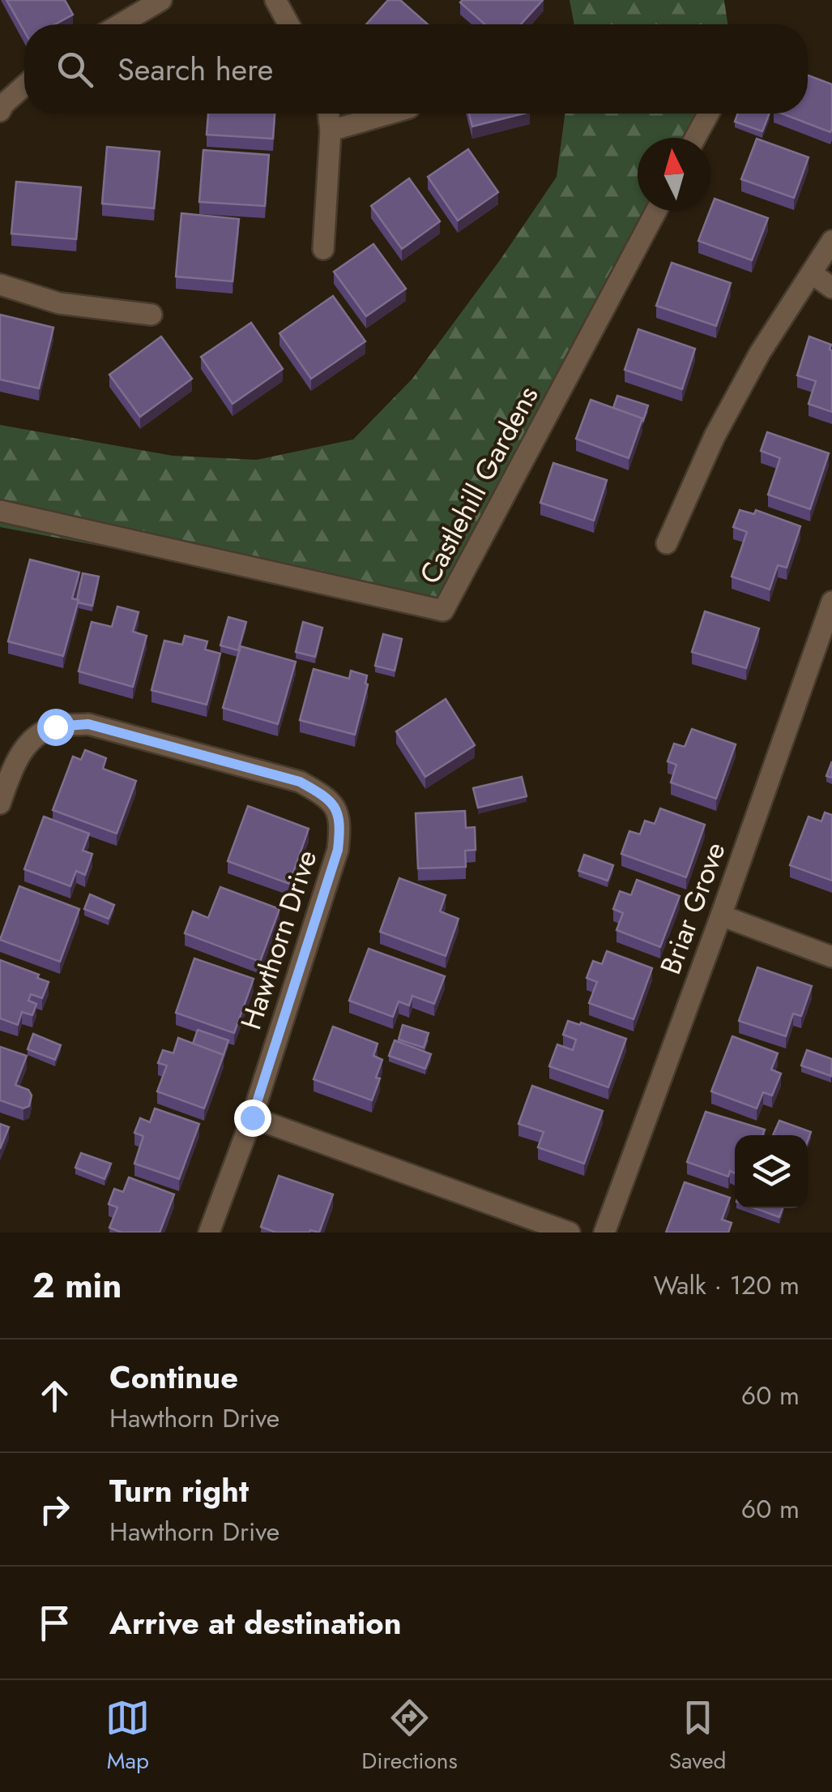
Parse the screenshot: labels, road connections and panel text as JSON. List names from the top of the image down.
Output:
{
  "streets": {
    "street": ["Castlehill Gardens", "Briar Grove", "Hawthorn Drive"]
  },
  "north": "top",
  "page": {
    "search": "Search here",
    "heading": ["2 min", "Walk · 120 m"],
    "list": [
      ["Continue", "Hawthorn Drive", "60 m"],
      ["Turn right", "Hawthorn Drive", "60 m"],
      "Arrive at destination"
    ],
    "nav": ["Map", "Directions", "Saved"]
  }
}
